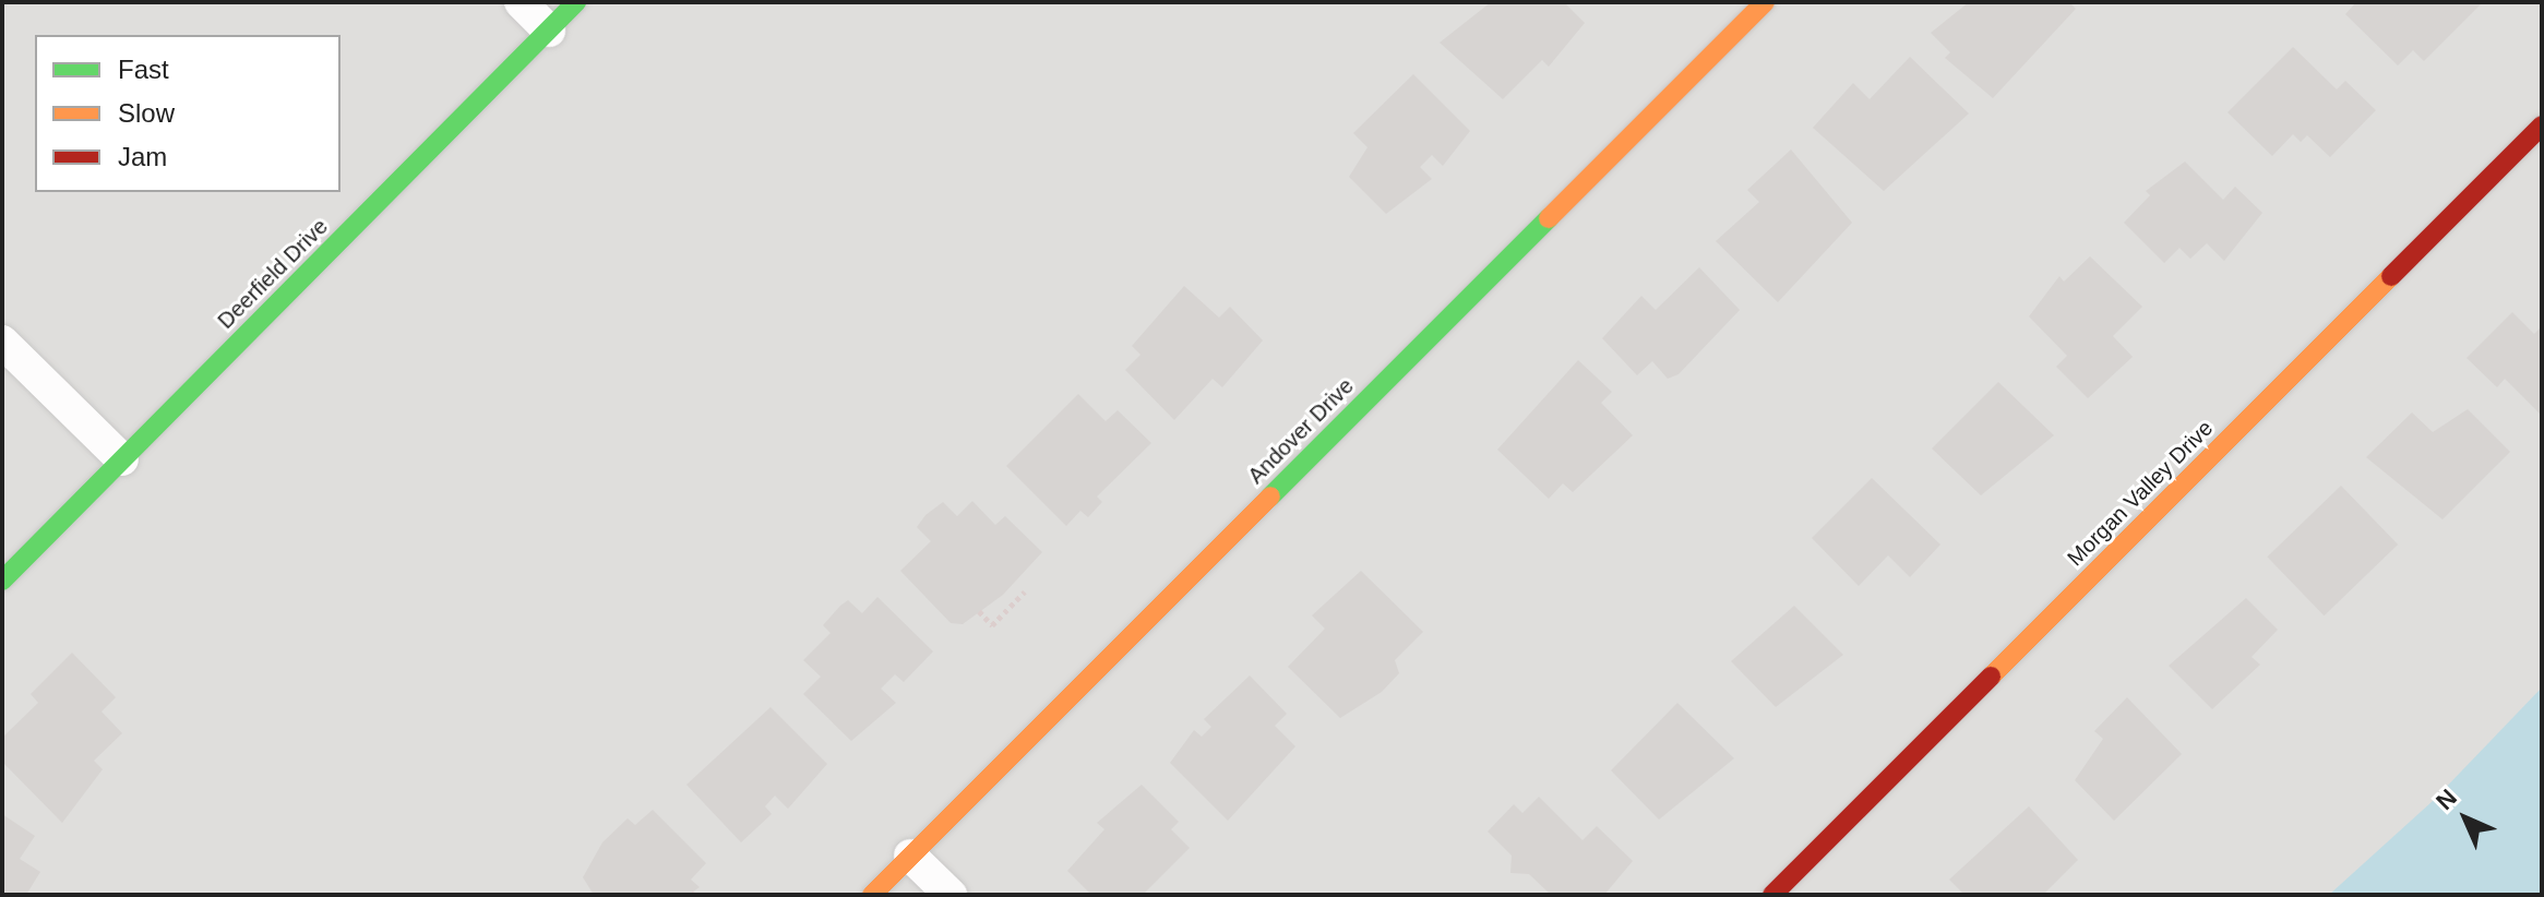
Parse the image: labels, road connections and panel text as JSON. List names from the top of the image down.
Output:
{
  "streets": {
    "street": ["Deerfield Drive", "Andover Drive", "Morgan Valley Drive"]
  },
  "legend": ["Fast", "Slow", "Jam"],
  "north": "top left"
}
